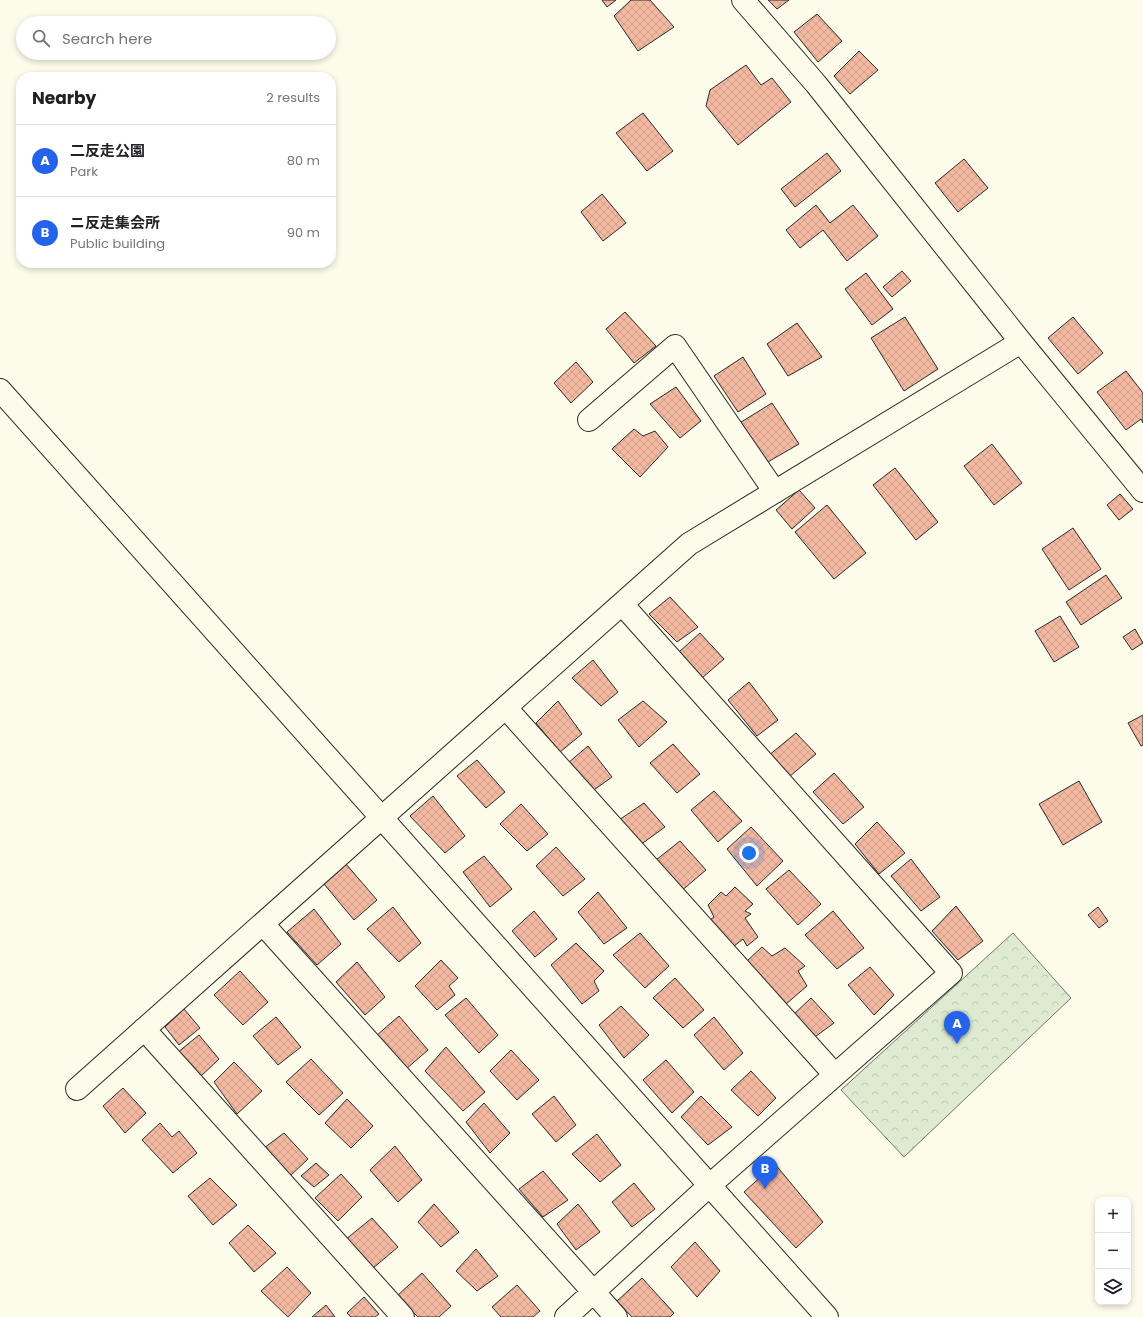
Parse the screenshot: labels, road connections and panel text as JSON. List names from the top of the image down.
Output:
{
  "page": {
    "search": "Search here",
    "heading": ["Nearby", "2 results"],
    "list": [
      {
        "mark": "A",
        "name": "二反走公園",
        "note": "Park",
        "value": "80 m"
      },
      {
        "mark": "B",
        "name": "ニ反走集会所",
        "note": "Public building",
        "value": "90 m"
      }
    ],
    "pins": ["A", "B"],
    "map_buttons": ["+", "−"]
  }
}
